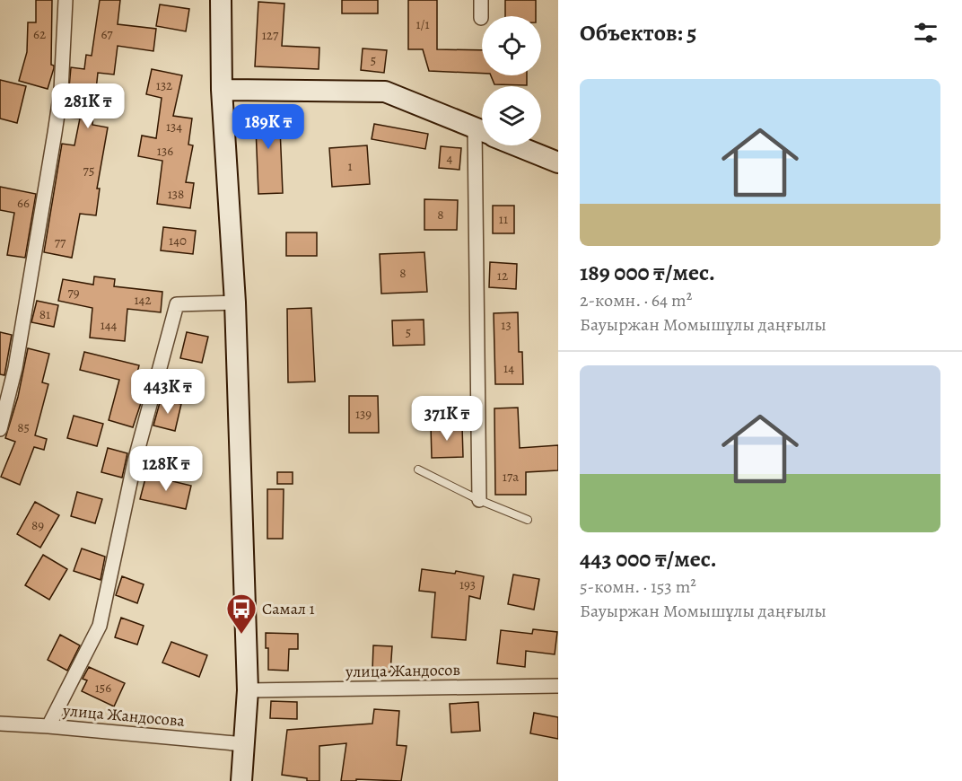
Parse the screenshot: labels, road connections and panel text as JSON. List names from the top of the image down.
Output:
{
  "streets": {
    "street": ["улица Жандосов", "улица Жандосова"]
  },
  "places": {
    "bus stop": ["Самал 1"]
  },
  "house_numbers": [
    "1/1",
    "62",
    "67",
    "127",
    "5",
    "132",
    "134",
    "136",
    "4",
    "1",
    "75",
    "138",
    "66",
    "8",
    "11",
    "140",
    "77",
    "8",
    "12",
    "79",
    "142",
    "81",
    "144",
    "13",
    "5",
    "14",
    "139",
    "85",
    "17а",
    "89",
    "193",
    "156"
  ],
  "page": {
    "heading": "Объектов: 5",
    "list": [
      {
        "name": "189 000 ₸/мес.",
        "note": "2-комн. · 64 m² · Бауыржан Момышұлы даңғылы"
      },
      {
        "name": "443 000 ₸/мес.",
        "note": "5-комн. · 153 m² · Бауыржан Момышұлы даңғылы"
      }
    ],
    "price": [
      "281K ₸",
      "189K ₸",
      "443K ₸",
      "371K ₸",
      "128K ₸"
    ]
  }
}
